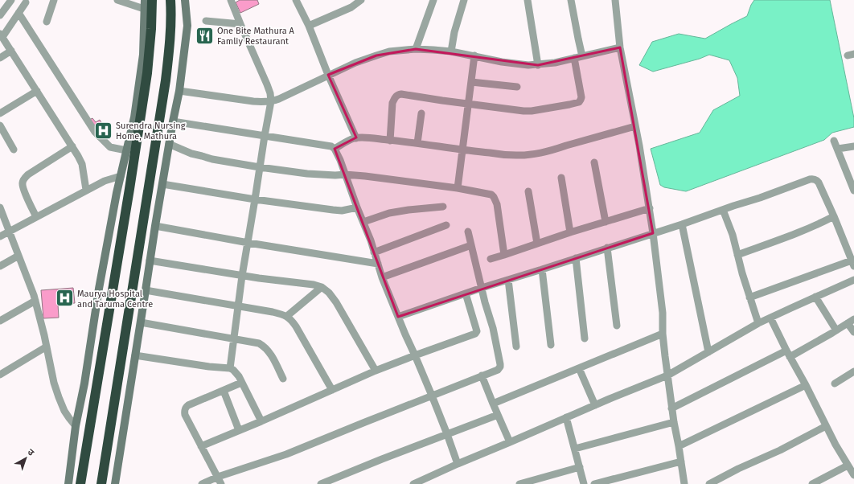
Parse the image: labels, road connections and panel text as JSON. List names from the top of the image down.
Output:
{
  "places": {
    "restaurant": ["One Bite Mathura A Famliy Restaurant"],
    "hospital": ["Surendra Nursing Home, Mathura", "Maurya Hospital and Taruma Centre"]
  },
  "north": "top right"
}
